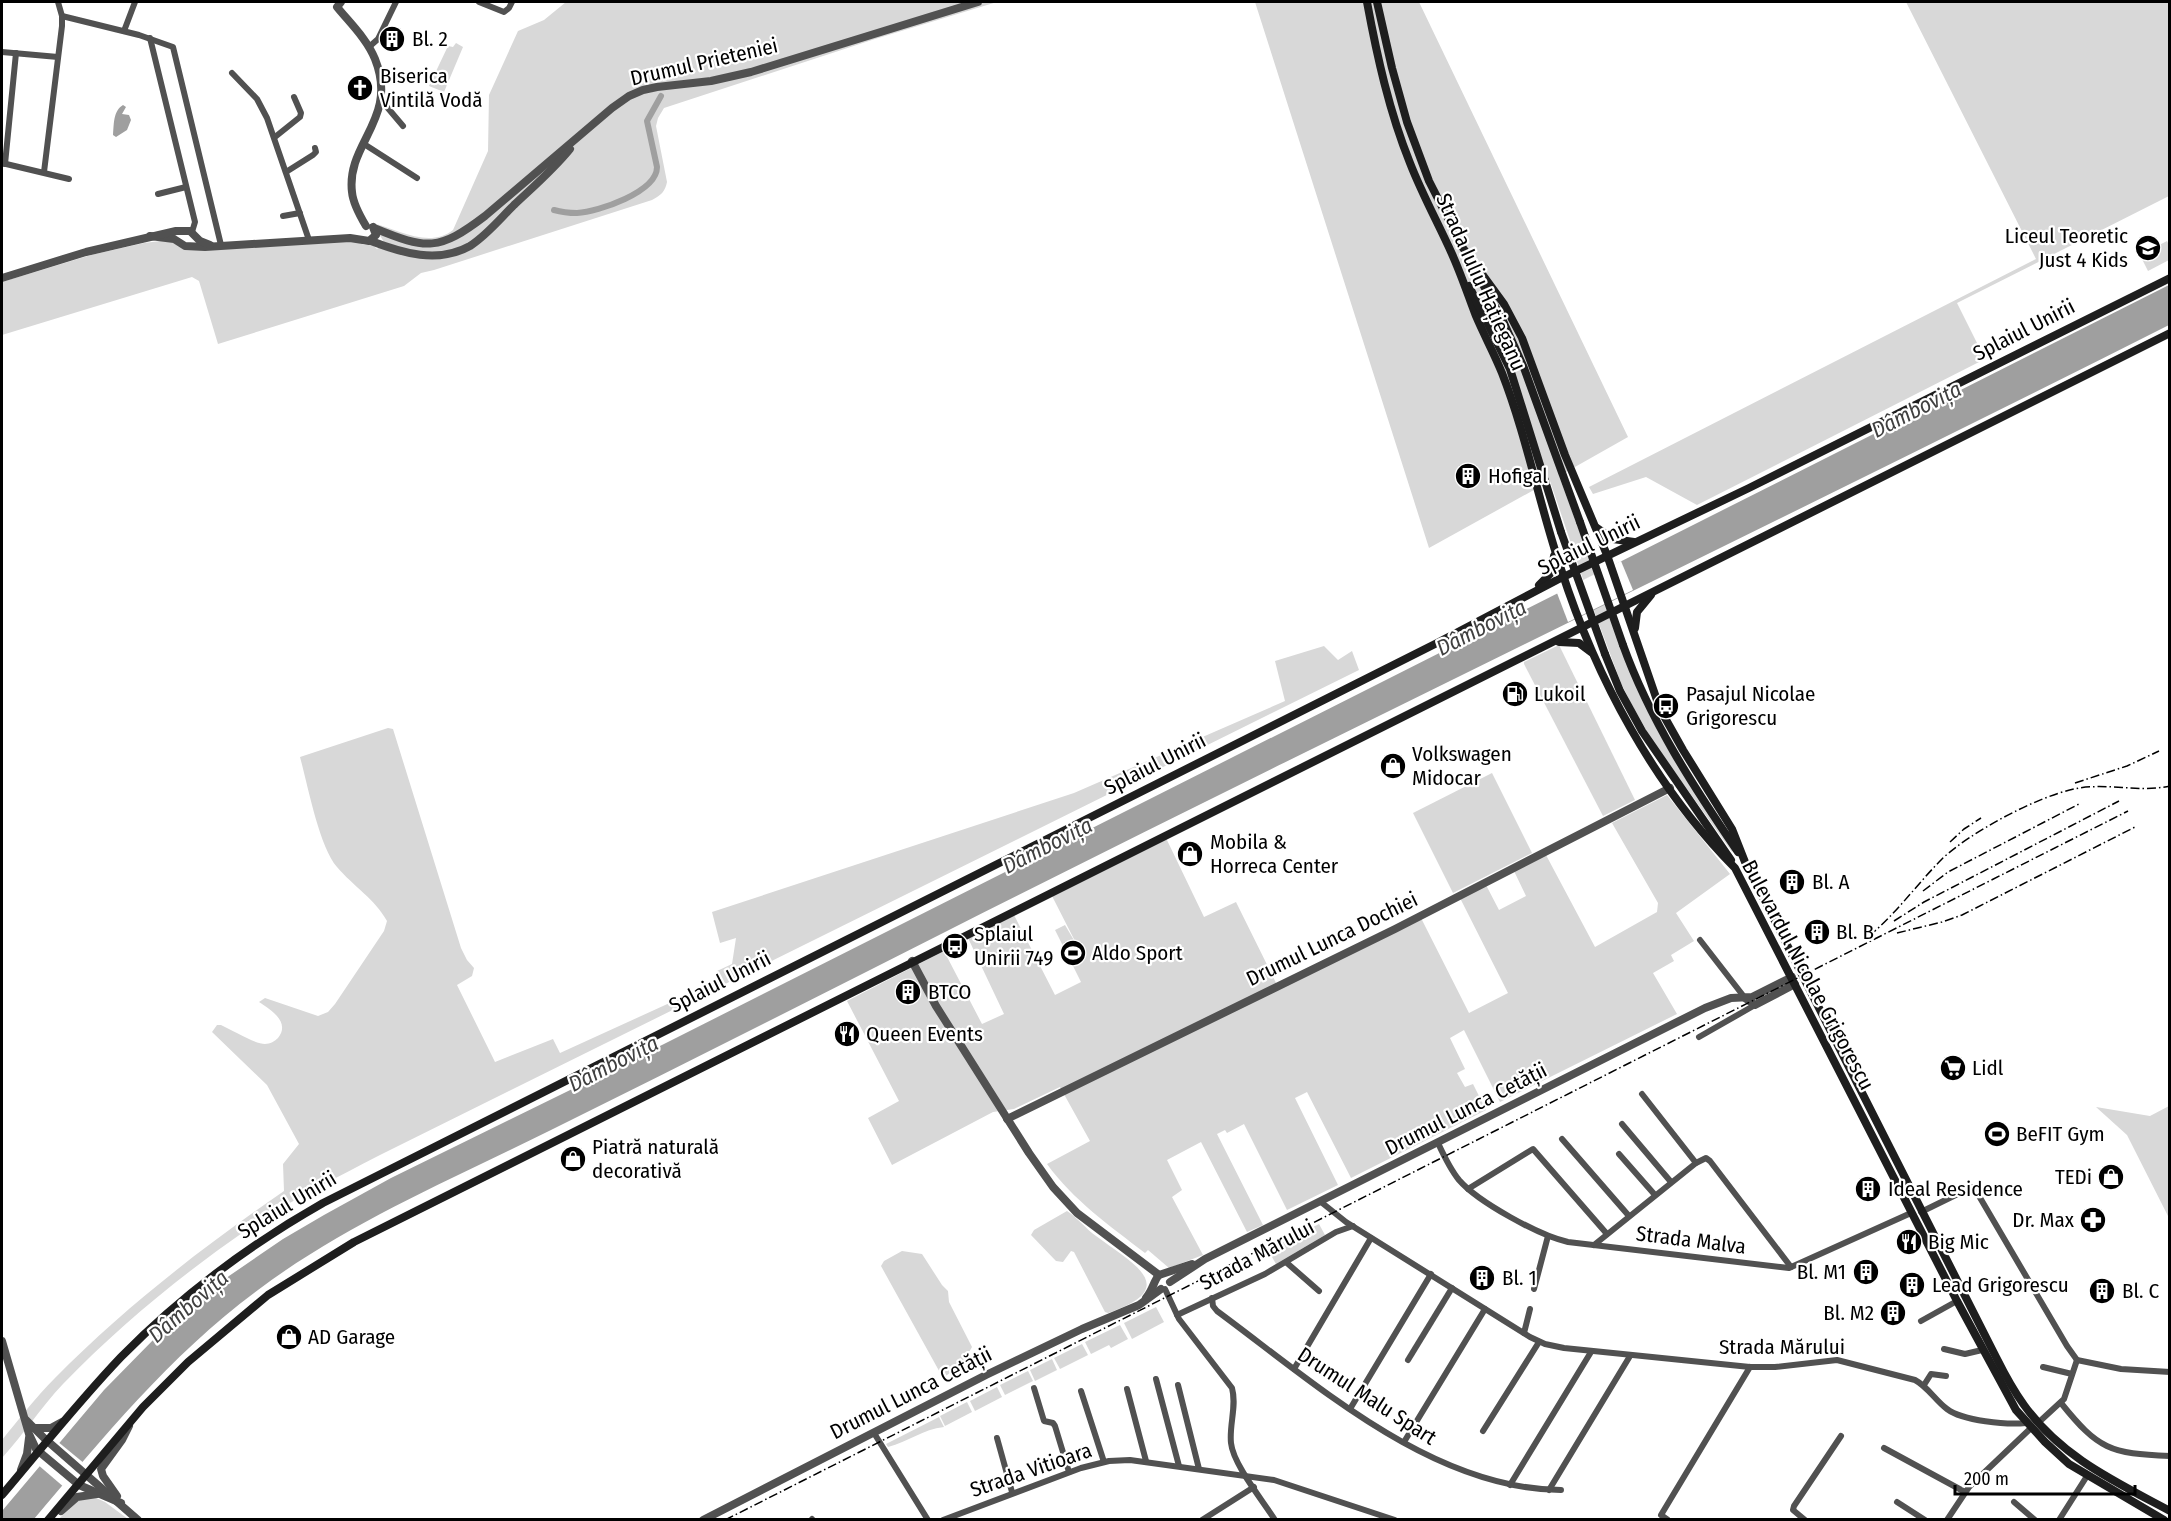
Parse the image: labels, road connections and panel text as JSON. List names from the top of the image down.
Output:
{
  "streets": {
    "main road": ["Strada Iuliu Hațieganu", "Splaiul Unirii", "Bulevardul Nicolae Grigorescu"],
    "street": [
      "Drumul Prieteniei",
      "Drumul Lunca Dochiei",
      "Drumul Lunca Cetății",
      "Strada Malva",
      "Strada Mărului",
      "Drumul Malu Spart",
      "Strada Vitioara"
    ]
  },
  "crossings": [
    ["Strada Iuliu Hațieganu", "Splaiul Unirii"],
    ["Strada Iuliu Hațieganu", "Bulevardul Nicolae Grigorescu"],
    ["Drumul Lunca Dochiei", "Bulevardul Nicolae Grigorescu"],
    ["Bulevardul Nicolae Grigorescu", "Drumul Lunca Cetății"],
    ["Bulevardul Nicolae Grigorescu", "Strada Mărului"],
    ["Drumul Lunca Cetății", "Strada Malva"],
    ["Drumul Lunca Cetății", "Strada Mărului"],
    ["Strada Mărului", "Drumul Malu Spart"]
  ],
  "water": ["Dâmbovița"],
  "places": {
    "building": [
      "Bl. 2",
      "Hofigal",
      "Bl. A",
      "Bl. B",
      "BTCO",
      "Ideal Residence",
      "Bl. M1",
      "Bl. 1",
      "Lead Grigorescu",
      "Bl. C",
      "Bl. M2"
    ],
    "church": ["Biserica Vintilă Vodă"],
    "school or university": ["Liceul Teoretic Just 4 Kids"],
    "fuel station": ["Lukoil"],
    "bus stop": ["Pasajul Nicolae Grigorescu", "Splaiul Unirii 749"],
    "shop": [
      "Volkswagen Midocar",
      "Mobila & Horreca Center",
      "Piatră naturală decorativă",
      "TEDi",
      "AD Garage"
    ],
    "sports": ["Aldo Sport", "BeFIT Gym"],
    "restaurant": ["Queen Events", "Big Mic"],
    "supermarket": ["Lidl"],
    "pharmacy": ["Dr. Max"]
  },
  "scale_bar": "200 m"
}
